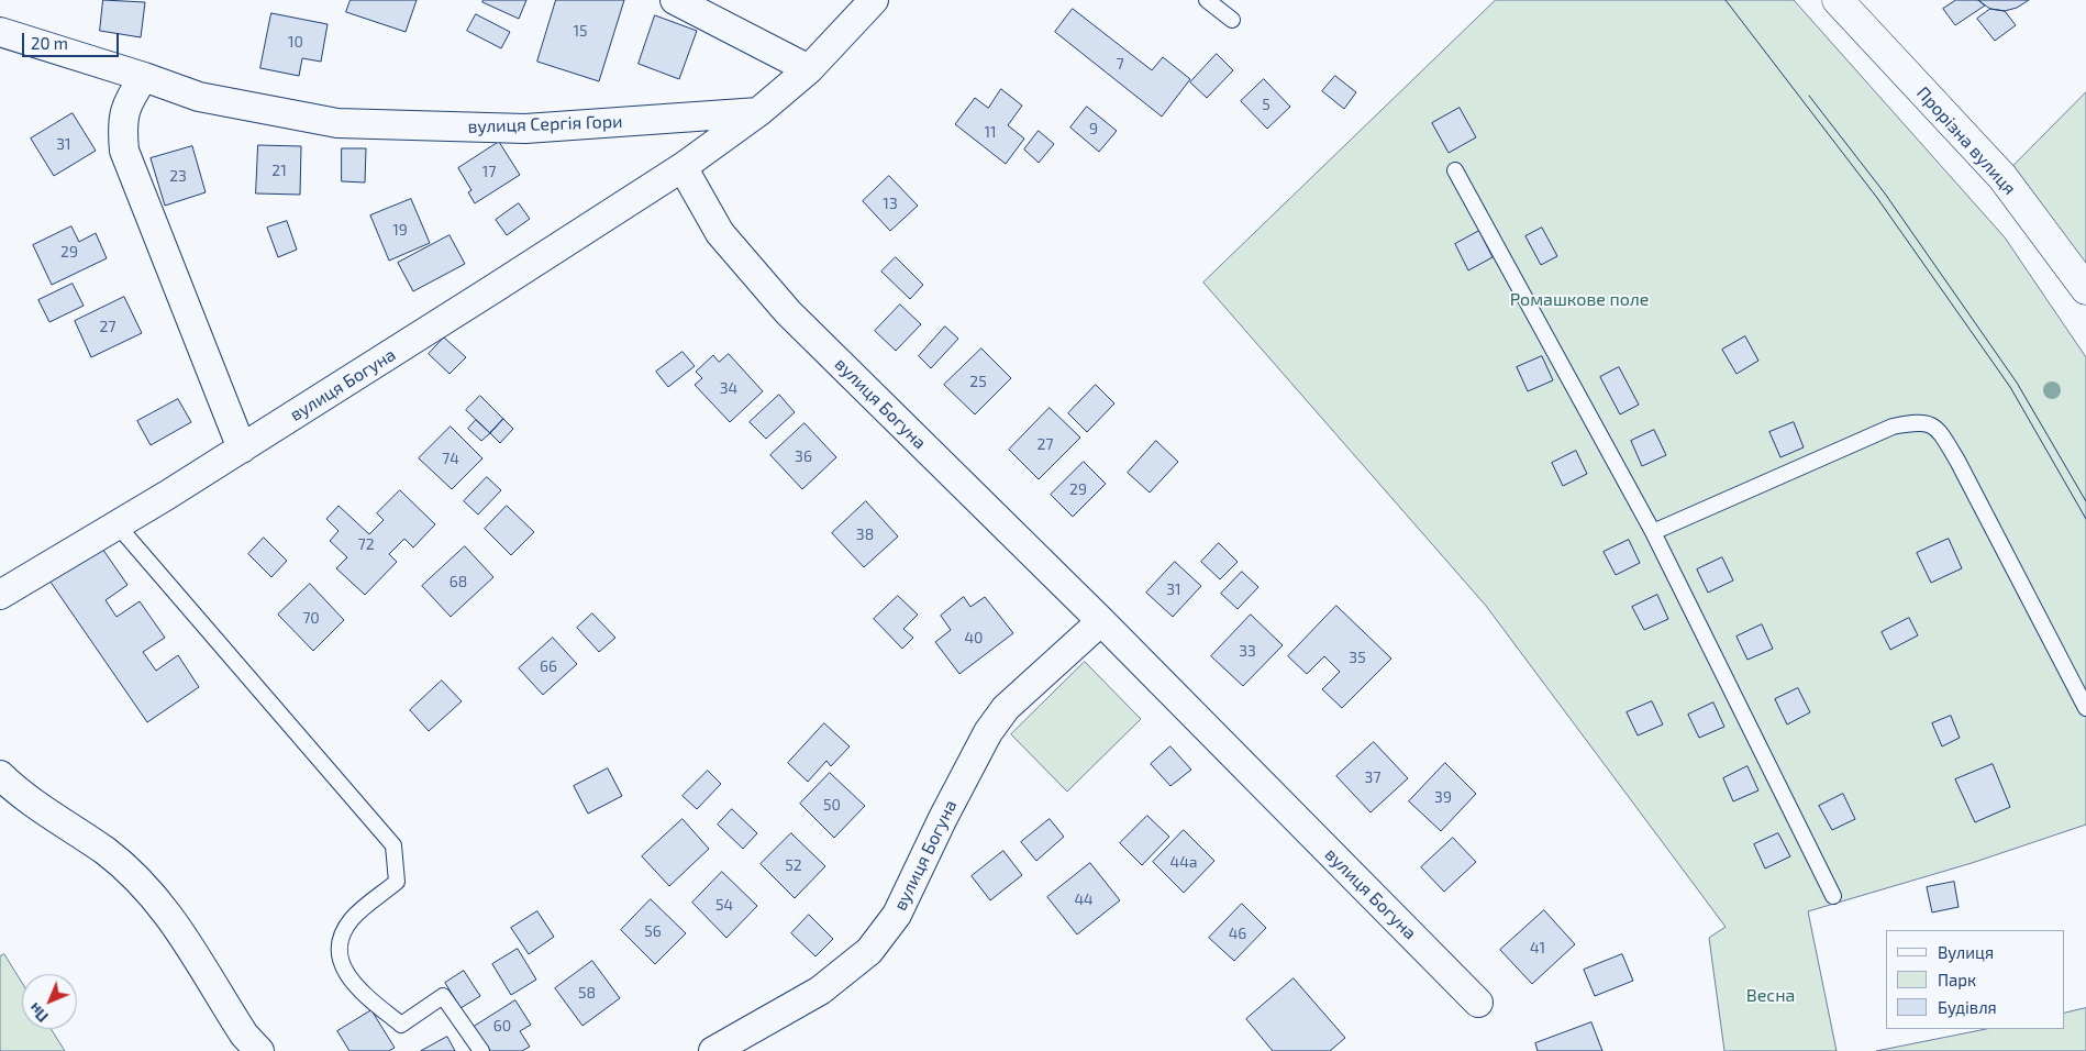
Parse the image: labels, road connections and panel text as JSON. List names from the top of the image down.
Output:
{
  "streets": {
    "main road": ["Прорізна вулиця"],
    "street": ["вулиця Сергія Гори", "вулиця Богуна"]
  },
  "crossings": [
    ["вулиця Сергія Гори", "вулиця Богуна"]
  ],
  "parks": ["Ромашкове поле", "Весна"],
  "house_numbers": [
    "15",
    "10",
    "7",
    "5",
    "9",
    "11",
    "31",
    "21",
    "17",
    "23",
    "13",
    "19",
    "29",
    "27",
    "25",
    "34",
    "27",
    "36",
    "74",
    "29",
    "38",
    "72",
    "68",
    "31",
    "70",
    "40",
    "33",
    "35",
    "66",
    "37",
    "39",
    "50",
    "44а",
    "52",
    "44",
    "54",
    "56",
    "46",
    "41",
    "58",
    "60"
  ],
  "legend": ["Вулиця", "Парк", "Будівля"],
  "scale_bar": "20 m",
  "north": "bottom left"
}
